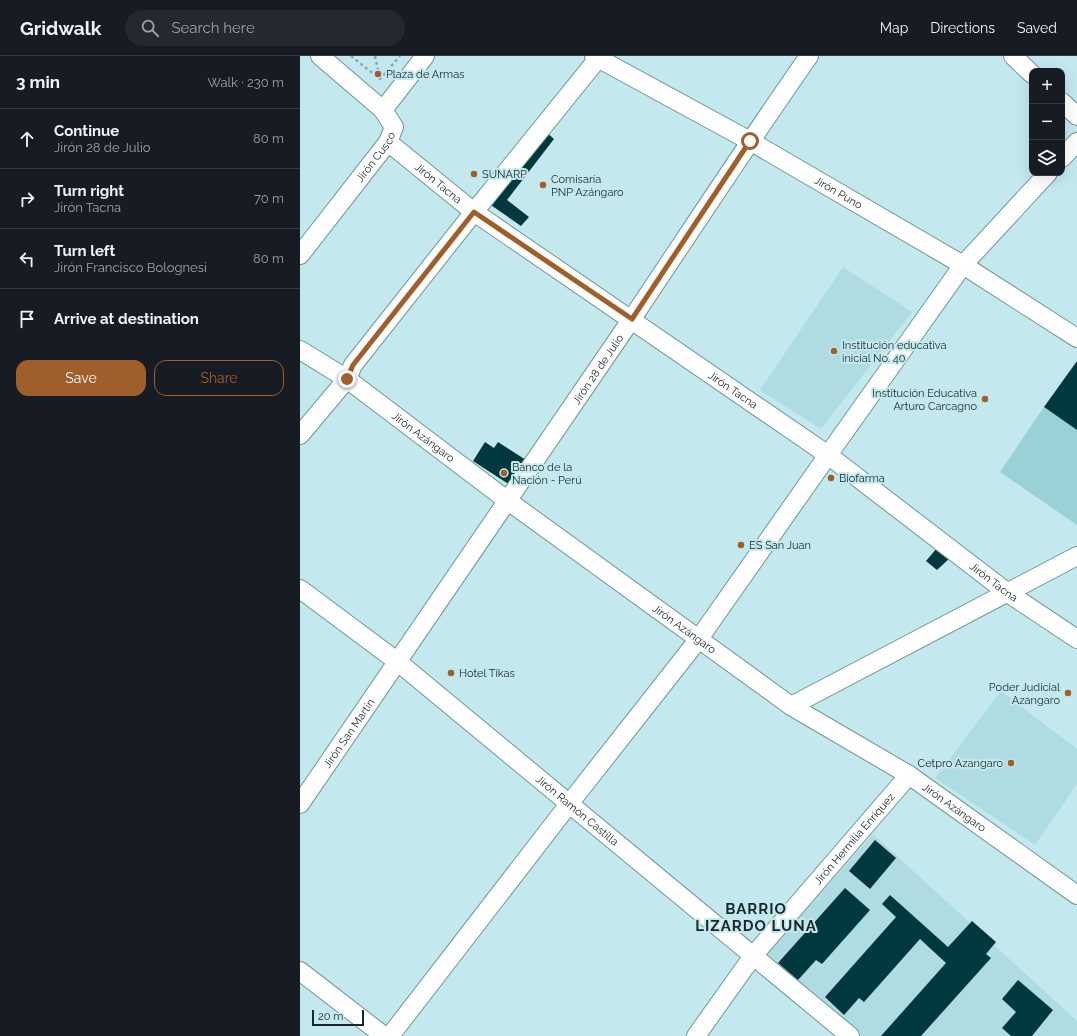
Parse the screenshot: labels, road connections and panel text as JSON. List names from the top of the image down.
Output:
{
  "streets": {
    "street": [
      "Jirón Cusco",
      "Jirón Tacna",
      "Jirón Puno",
      "Jirón 28 de Julio",
      "Jirón Azángaro",
      "Jirón San Martín",
      "Jirón Ramón Castilla",
      "Jirón Hermilia Enriquez"
    ]
  },
  "crossings": [
    ["Jirón Cusco", "Jirón Tacna"],
    ["Jirón Tacna", "Jirón 28 de Julio"],
    ["Jirón Puno", "Jirón 28 de Julio"],
    ["Jirón 28 de Julio", "Jirón Azángaro"],
    ["Jirón 28 de Julio", "Jirón San Martín"],
    ["Jirón 28 de Julio", "Jirón Ramón Castilla"],
    ["Jirón Azángaro", "Jirón Hermilia Enriquez"],
    ["Jirón San Martín", "Jirón Ramón Castilla"],
    ["Jirón Ramón Castilla", "Jirón Hermilia Enriquez"]
  ],
  "districts": ["BARRIO LIZARDO LUNA"],
  "places": [
    "Plaza de Armas",
    "SUNARP",
    "Comisaría PNP Azángaro",
    "Institución educativa inicial No. 40",
    "Institución Educativa Arturo Carcagno",
    "Banco de la Nación - Perú",
    "Biofarma",
    "ES San Juan",
    "Hotel Tikas",
    "Poder Judicial Azangaro",
    "Cetpro Azangaro"
  ],
  "scale_bar": "20 m",
  "page": {
    "header": "Gridwalk",
    "search": "Search here",
    "nav": ["Map", "Directions", "Saved"],
    "heading": ["3 min", "Walk · 230 m"],
    "map_buttons": ["+", "−"],
    "list": [
      ["Continue", "Jirón 28 de Julio", "80 m"],
      ["Turn right", "Jirón Tacna", "70 m"],
      ["Turn left", "Jirón Francisco Bolognesi", "80 m"],
      "Arrive at destination"
    ],
    "buttons": ["Save", "Share"],
    "scale": "20 m"
  }
}
